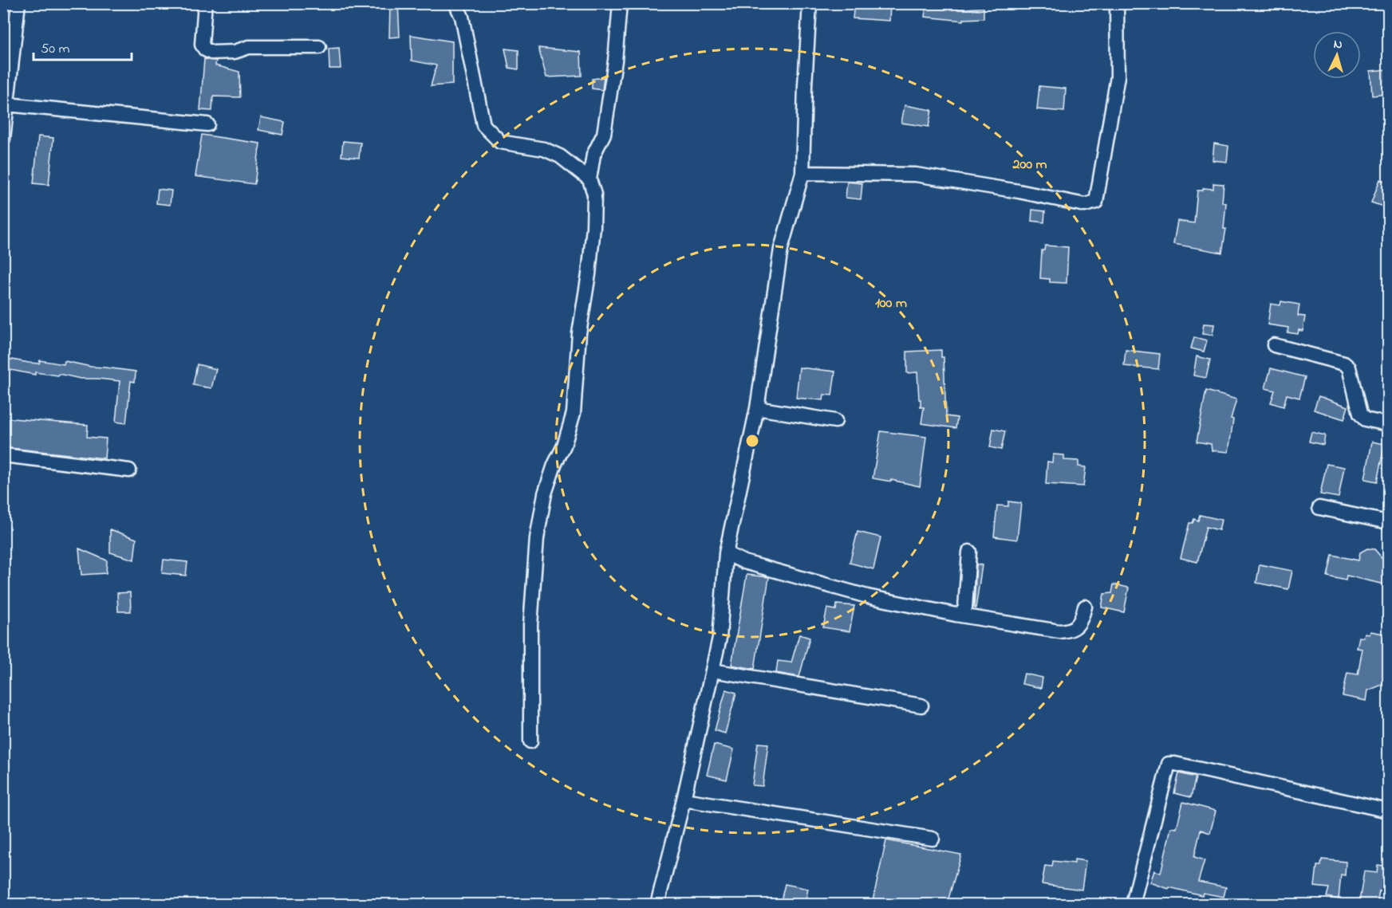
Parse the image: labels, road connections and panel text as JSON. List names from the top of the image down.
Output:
{
  "scale_bar": "50 m",
  "north": "top",
  "rings": ["200 m", "100 m"]
}
